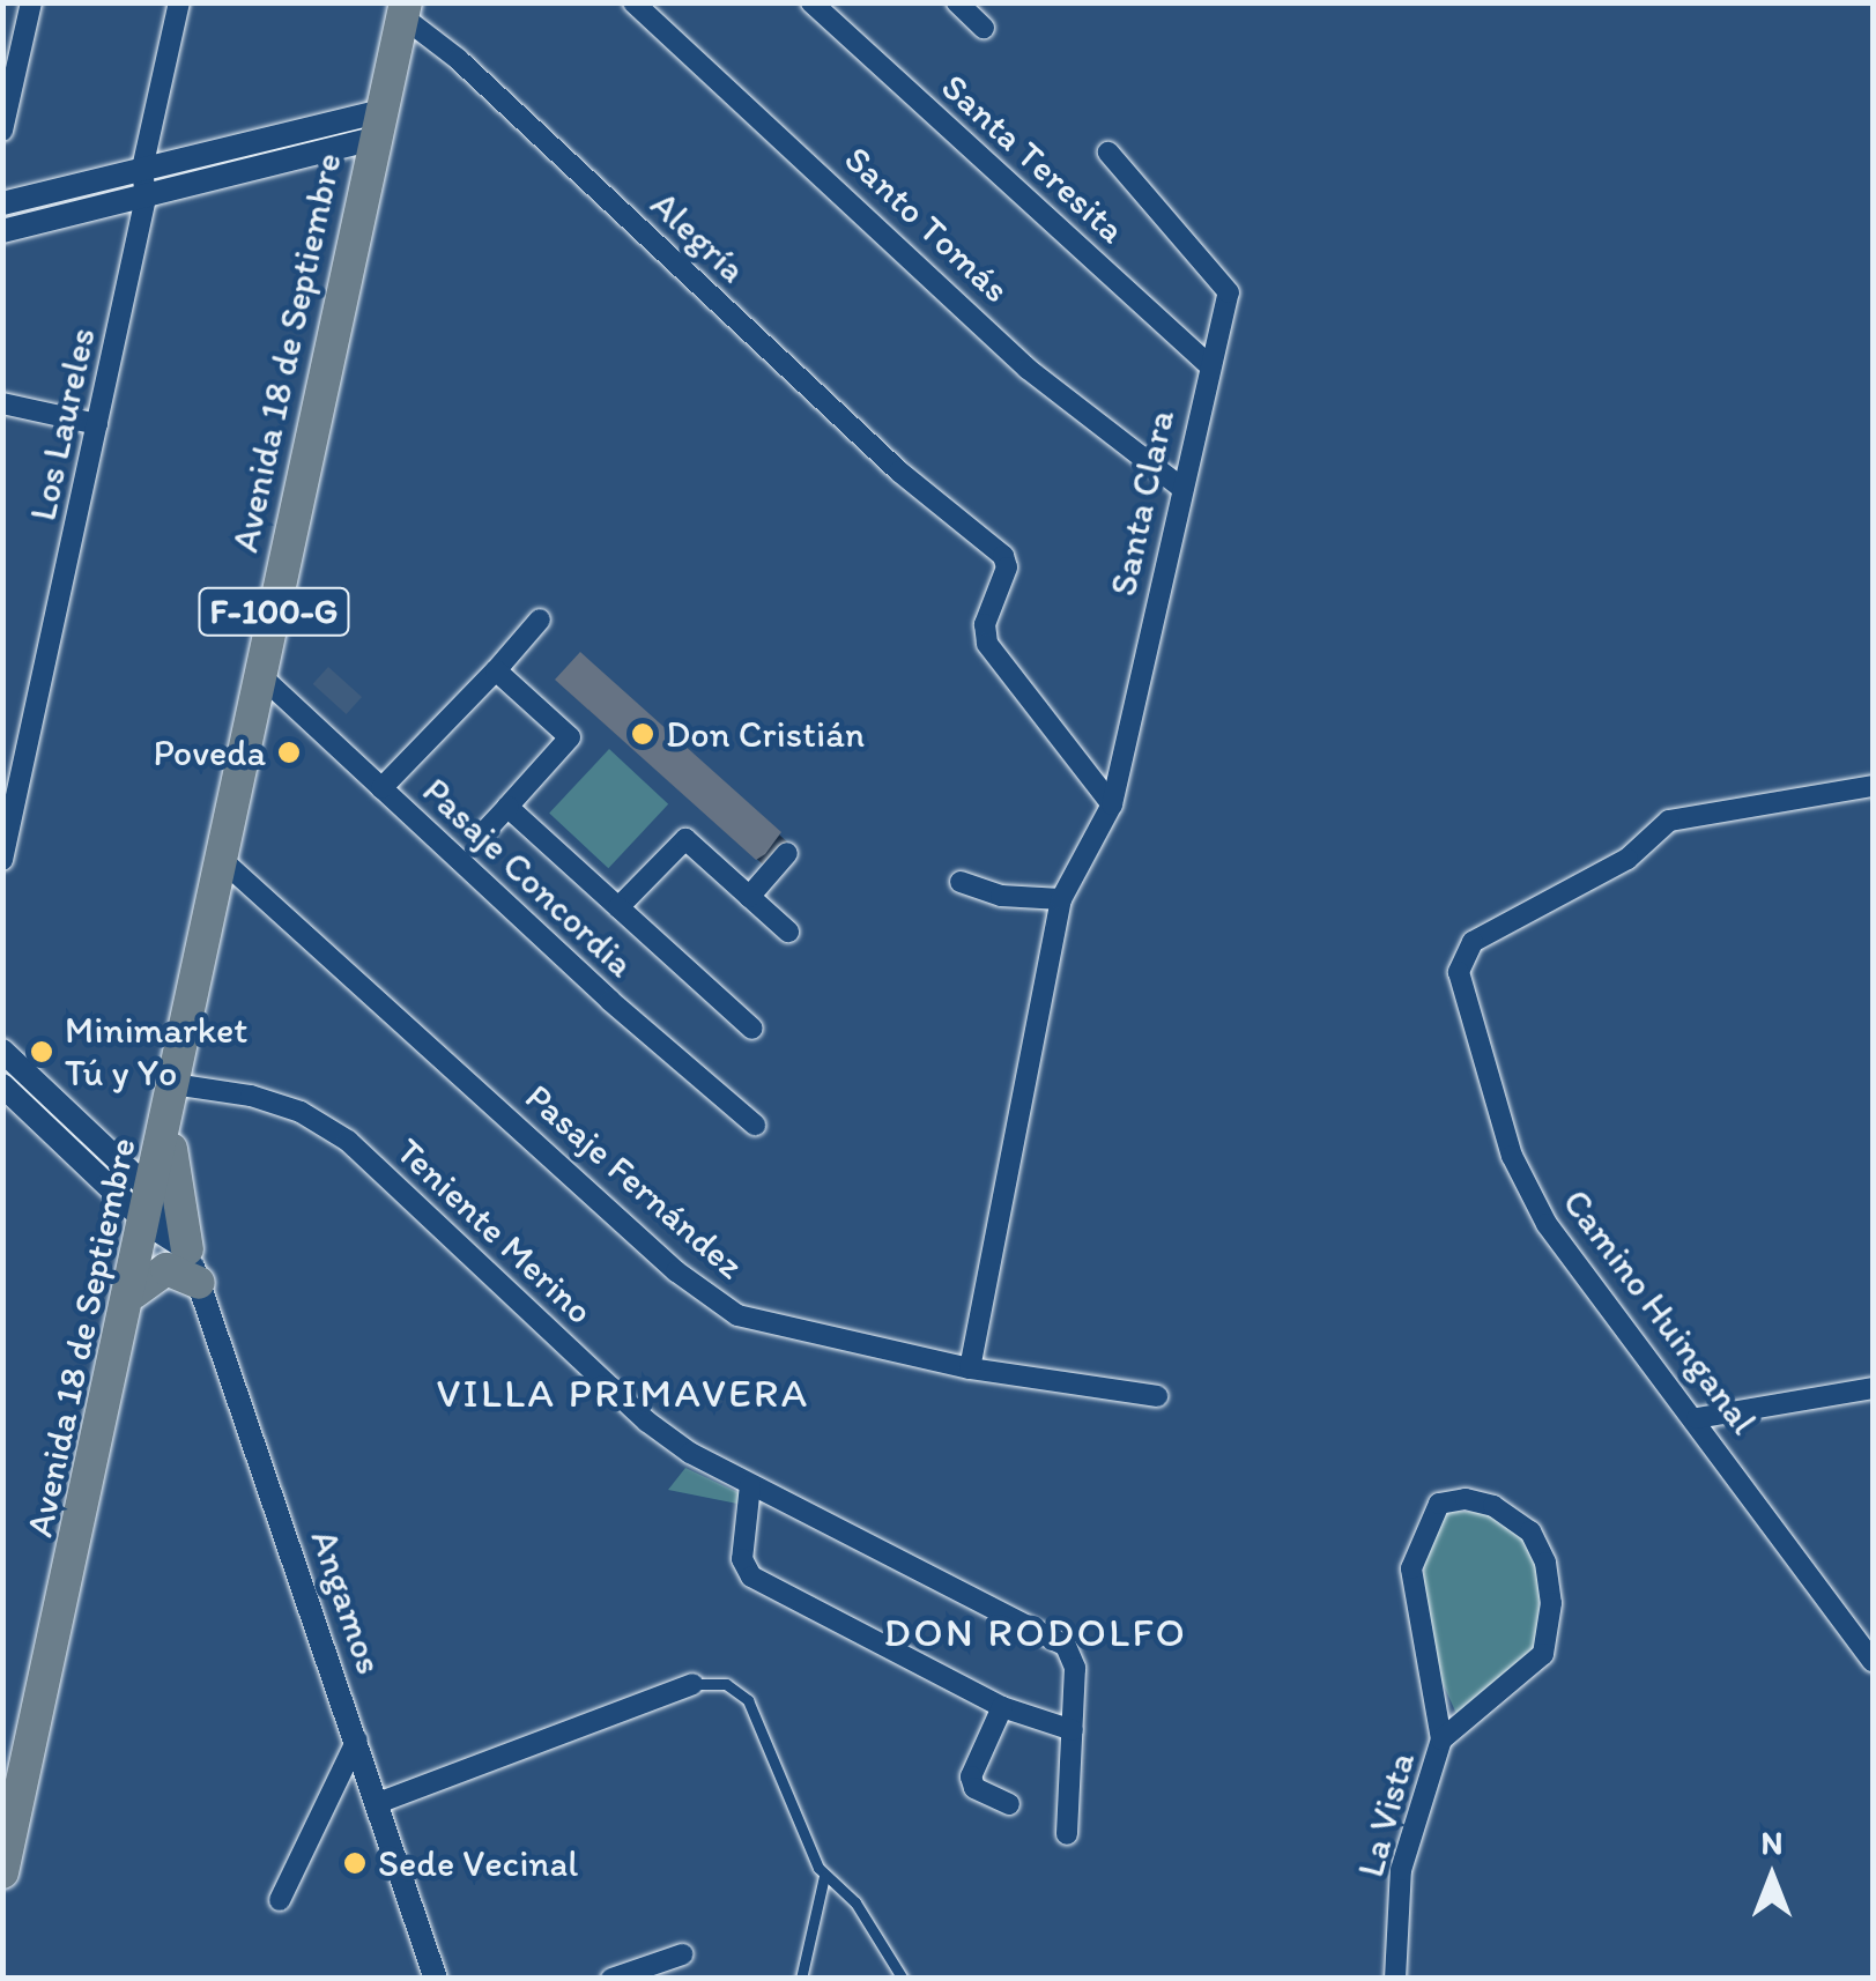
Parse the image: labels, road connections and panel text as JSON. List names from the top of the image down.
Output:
{
  "streets": {
    "main road": ["Avenida 18 de Septiembre", "F-100-G"],
    "street": [
      "Santa Teresita",
      "Santo Tomás",
      "Alegría",
      "Los Laureles",
      "Santa Clara",
      "Pasaje Concordia",
      "Pasaje Fernández",
      "Teniente Merino",
      "Camino Huinganal",
      "Angamos",
      "La Vista"
    ]
  },
  "crossings": [
    ["Santa Teresita", "Santa Clara"],
    ["Santo Tomás", "Santa Clara"],
    ["Alegría", "Avenida 18 de Septiembre"],
    ["Alegría", "Santa Clara"],
    ["Avenida 18 de Septiembre", "Pasaje Concordia"],
    ["Avenida 18 de Septiembre", "Pasaje Fernández"],
    ["Avenida 18 de Septiembre", "Teniente Merino"],
    ["Santa Clara", "Pasaje Fernández"]
  ],
  "districts": ["VILLA PRIMAVERA", "DON RODOLFO"],
  "places": [
    "Don Cristián",
    "Poveda",
    "Minimarket Tú y Yo",
    "Sede Vecinal"
  ],
  "north": "top"
}
